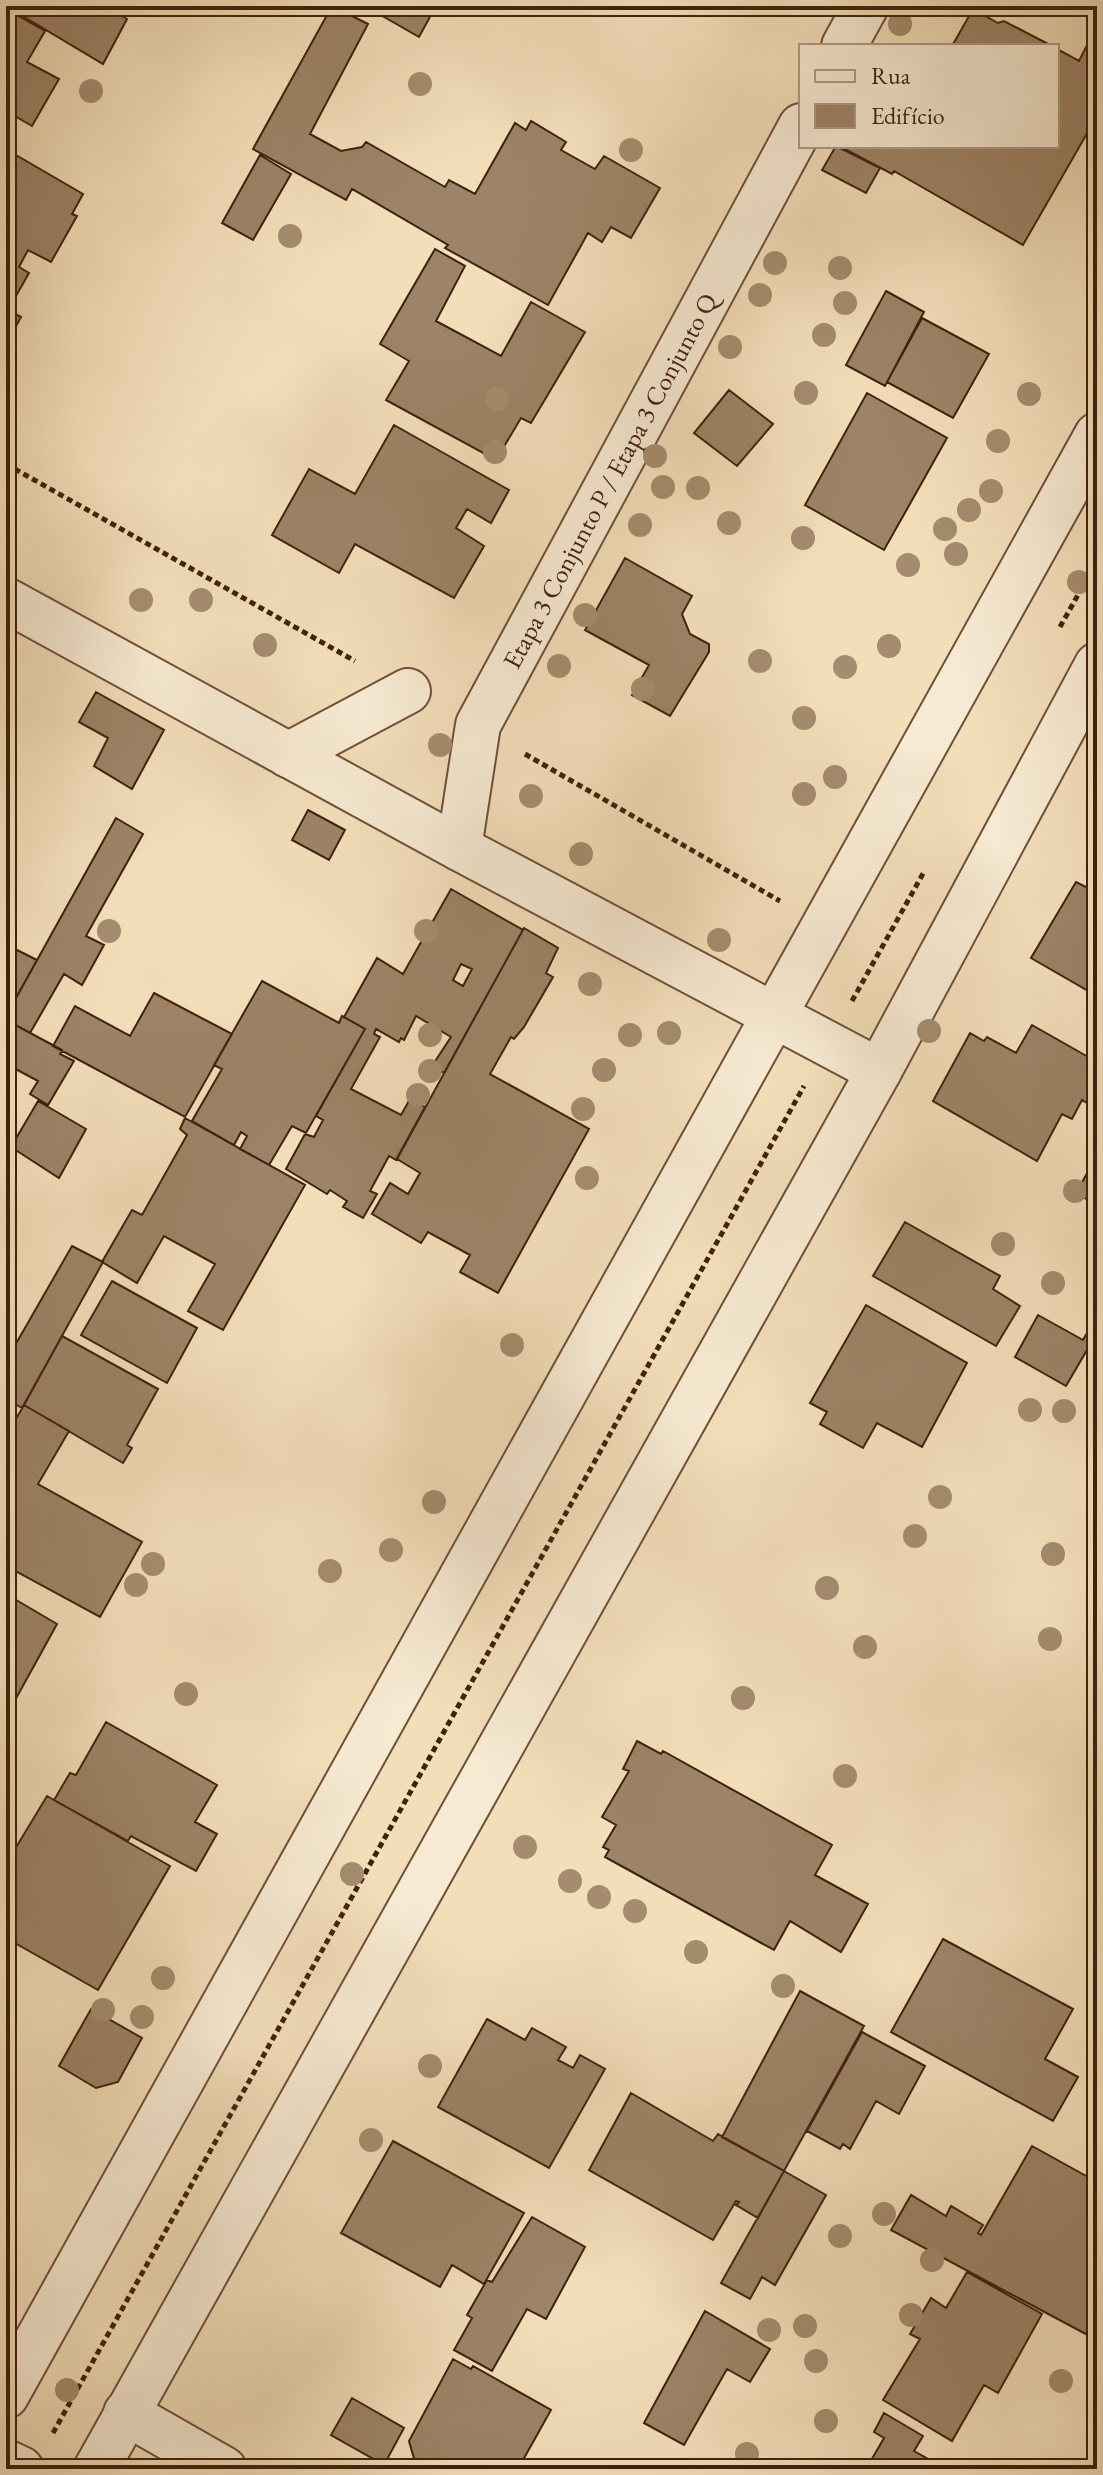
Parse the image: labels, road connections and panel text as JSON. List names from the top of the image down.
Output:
{
  "streets": {
    "street": ["Etapa 3 Conjunto P / Etapa 3 Conjunto Q"]
  },
  "legend": ["Rua", "Edifício"]
}
